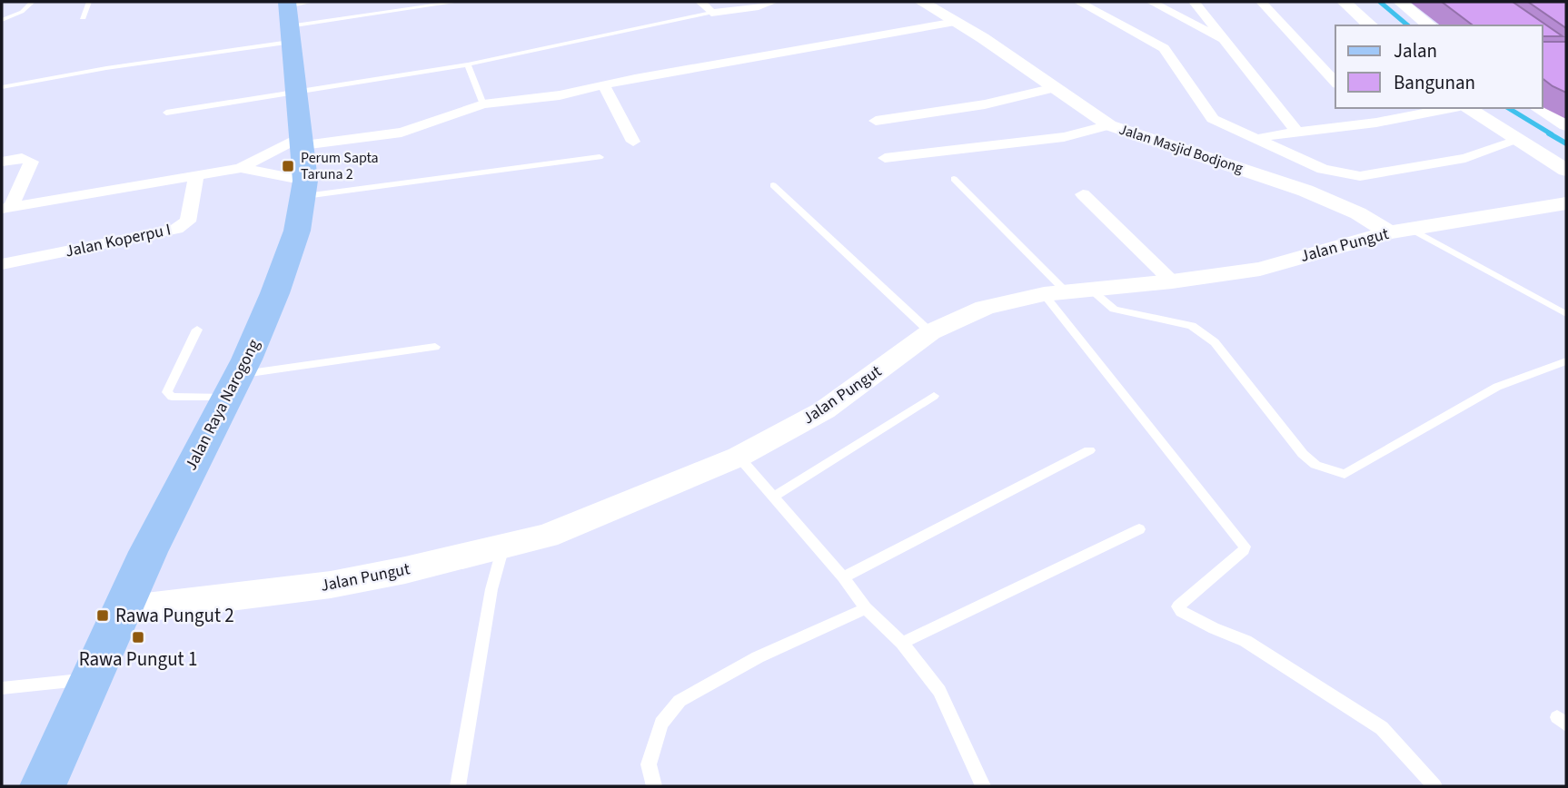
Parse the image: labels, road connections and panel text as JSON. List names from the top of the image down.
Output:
{
  "streets": {
    "main road": ["Jalan Raya Narogong"],
    "street": ["Jalan Masjid Bodjong", "Jalan Koperpu I", "Jalan Pungut"]
  },
  "crossings": [
    ["Jalan Masjid Bodjong", "Jalan Pungut"],
    ["Jalan Pungut", "Jalan Raya Narogong"]
  ],
  "places": {
    "transit": ["Perum Sapta Taruna 2", "Rawa Pungut 2", "Rawa Pungut 1"]
  },
  "legend": ["Jalan", "Bangunan"]
}
